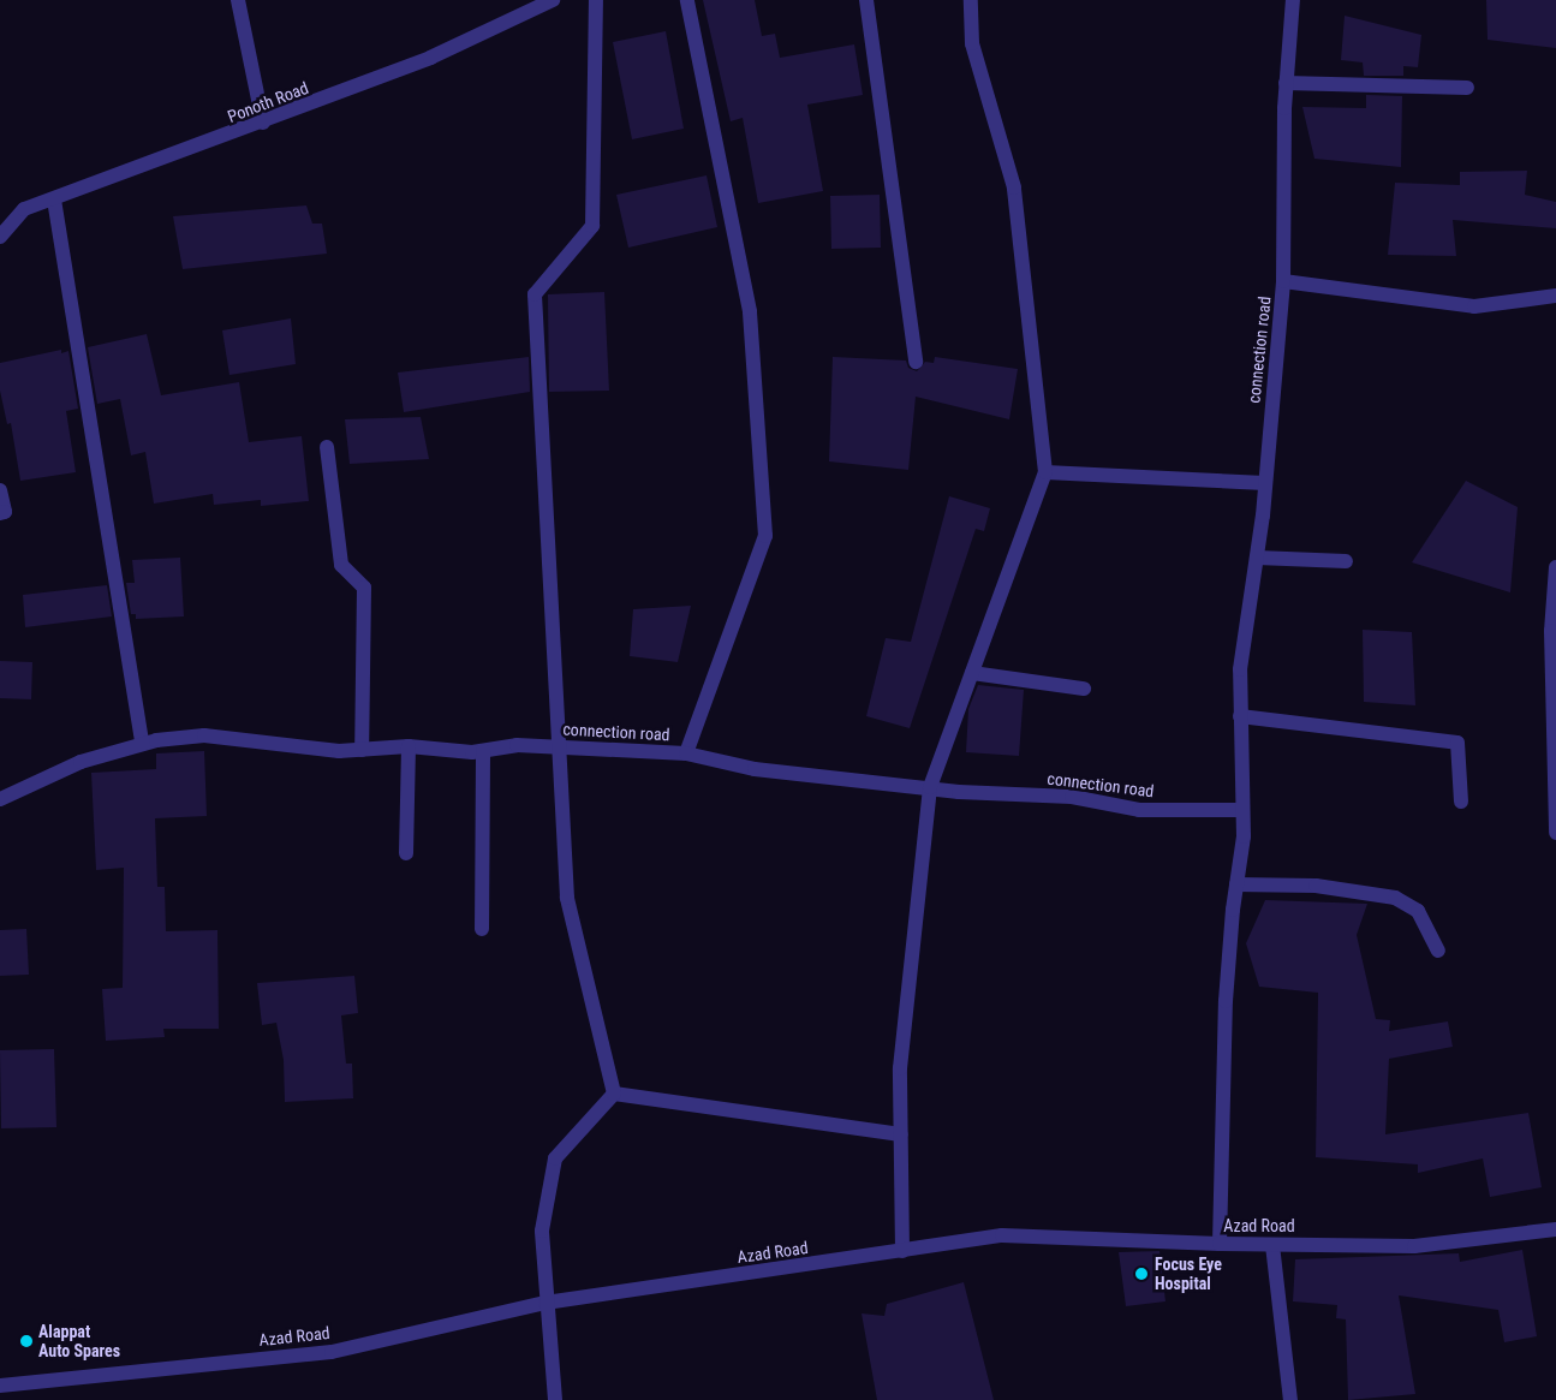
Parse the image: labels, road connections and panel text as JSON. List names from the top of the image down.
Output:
{
  "streets": {
    "street": ["Ponoth Road", "connection road", "Azad Road"]
  },
  "crossings": [
    ["connection road", "Azad Road"]
  ],
  "places": ["Focus Eye Hospital", "Alappat Auto Spares"]
}
